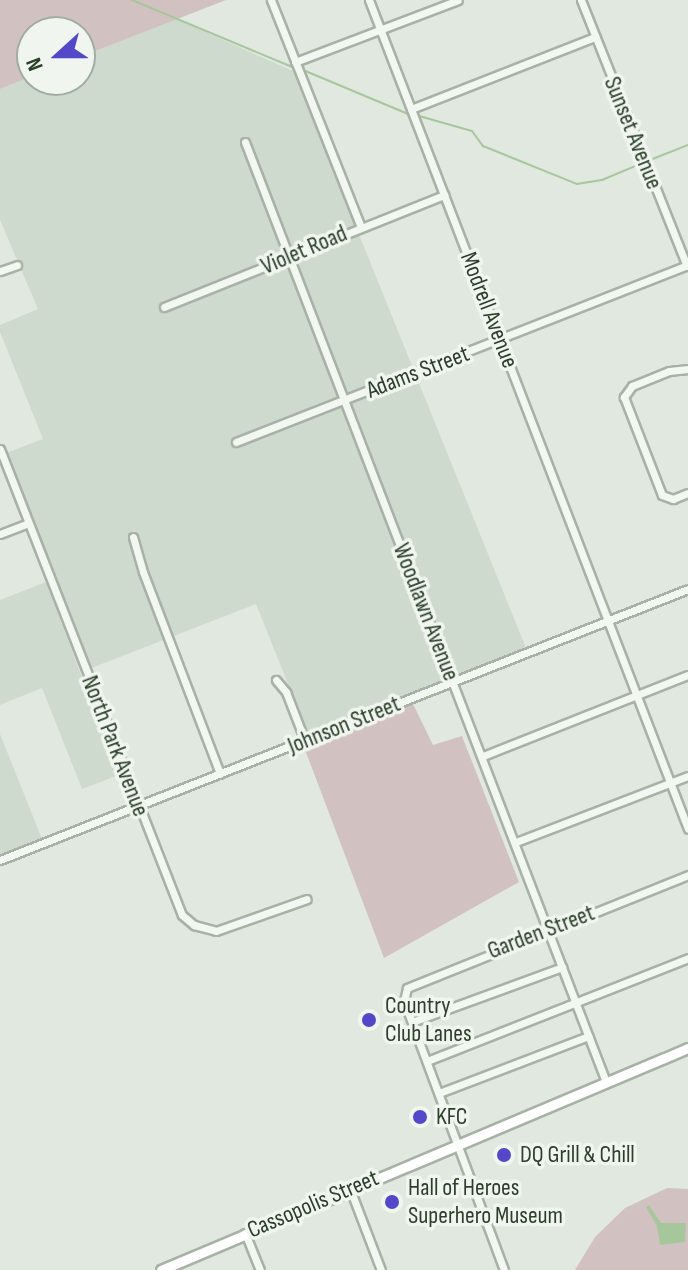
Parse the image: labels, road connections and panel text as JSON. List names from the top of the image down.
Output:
{
  "streets": {
    "main road": ["Cassopolis Street"],
    "street": [
      "Sunset Avenue",
      "Violet Road",
      "Modrell Avenue",
      "Adams Street",
      "Woodlawn Avenue",
      "Johnson Street",
      "North Park Avenue",
      "Garden Street"
    ]
  },
  "crossings": [
    ["Sunset Avenue", "Adams Street"],
    ["Violet Road", "Modrell Avenue"],
    ["Violet Road", "Woodlawn Avenue"],
    ["Modrell Avenue", "Adams Street"],
    ["Modrell Avenue", "Johnson Street"],
    ["Adams Street", "Woodlawn Avenue"],
    ["Woodlawn Avenue", "Johnson Street"],
    ["Woodlawn Avenue", "Garden Street"],
    ["Woodlawn Avenue", "Cassopolis Street"],
    ["Johnson Street", "North Park Avenue"]
  ],
  "places": [
    "Country Club Lanes",
    "KFC",
    "DQ Grill & Chill",
    "Hall of Heroes Superhero Museum"
  ],
  "north": "left"
}
